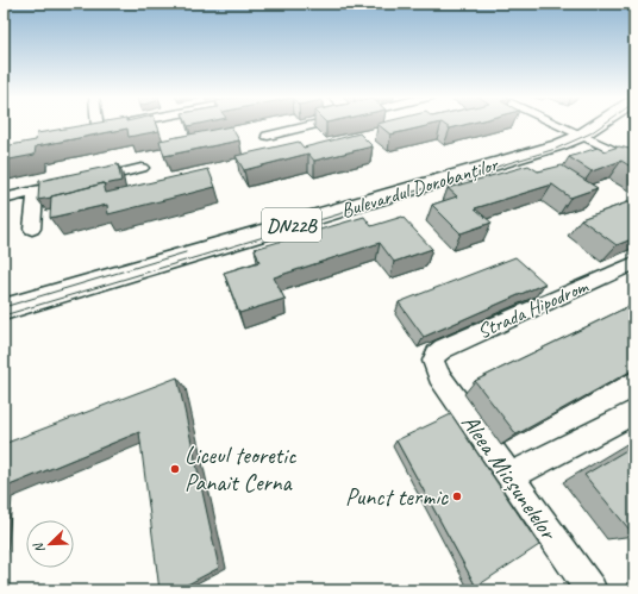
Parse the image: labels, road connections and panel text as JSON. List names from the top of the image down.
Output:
{
  "streets": {
    "main road": ["Bulevardul Dorobanților", "DN22B"],
    "street": ["Strada Hipodrom", "Aleea Micșunelelor"]
  },
  "crossings": [
    ["Strada Hipodrom", "Aleea Micșunelelor"]
  ],
  "places": ["Liceul teoretic Panait Cerna", "Punct termic"],
  "north": "bottom left"
}
